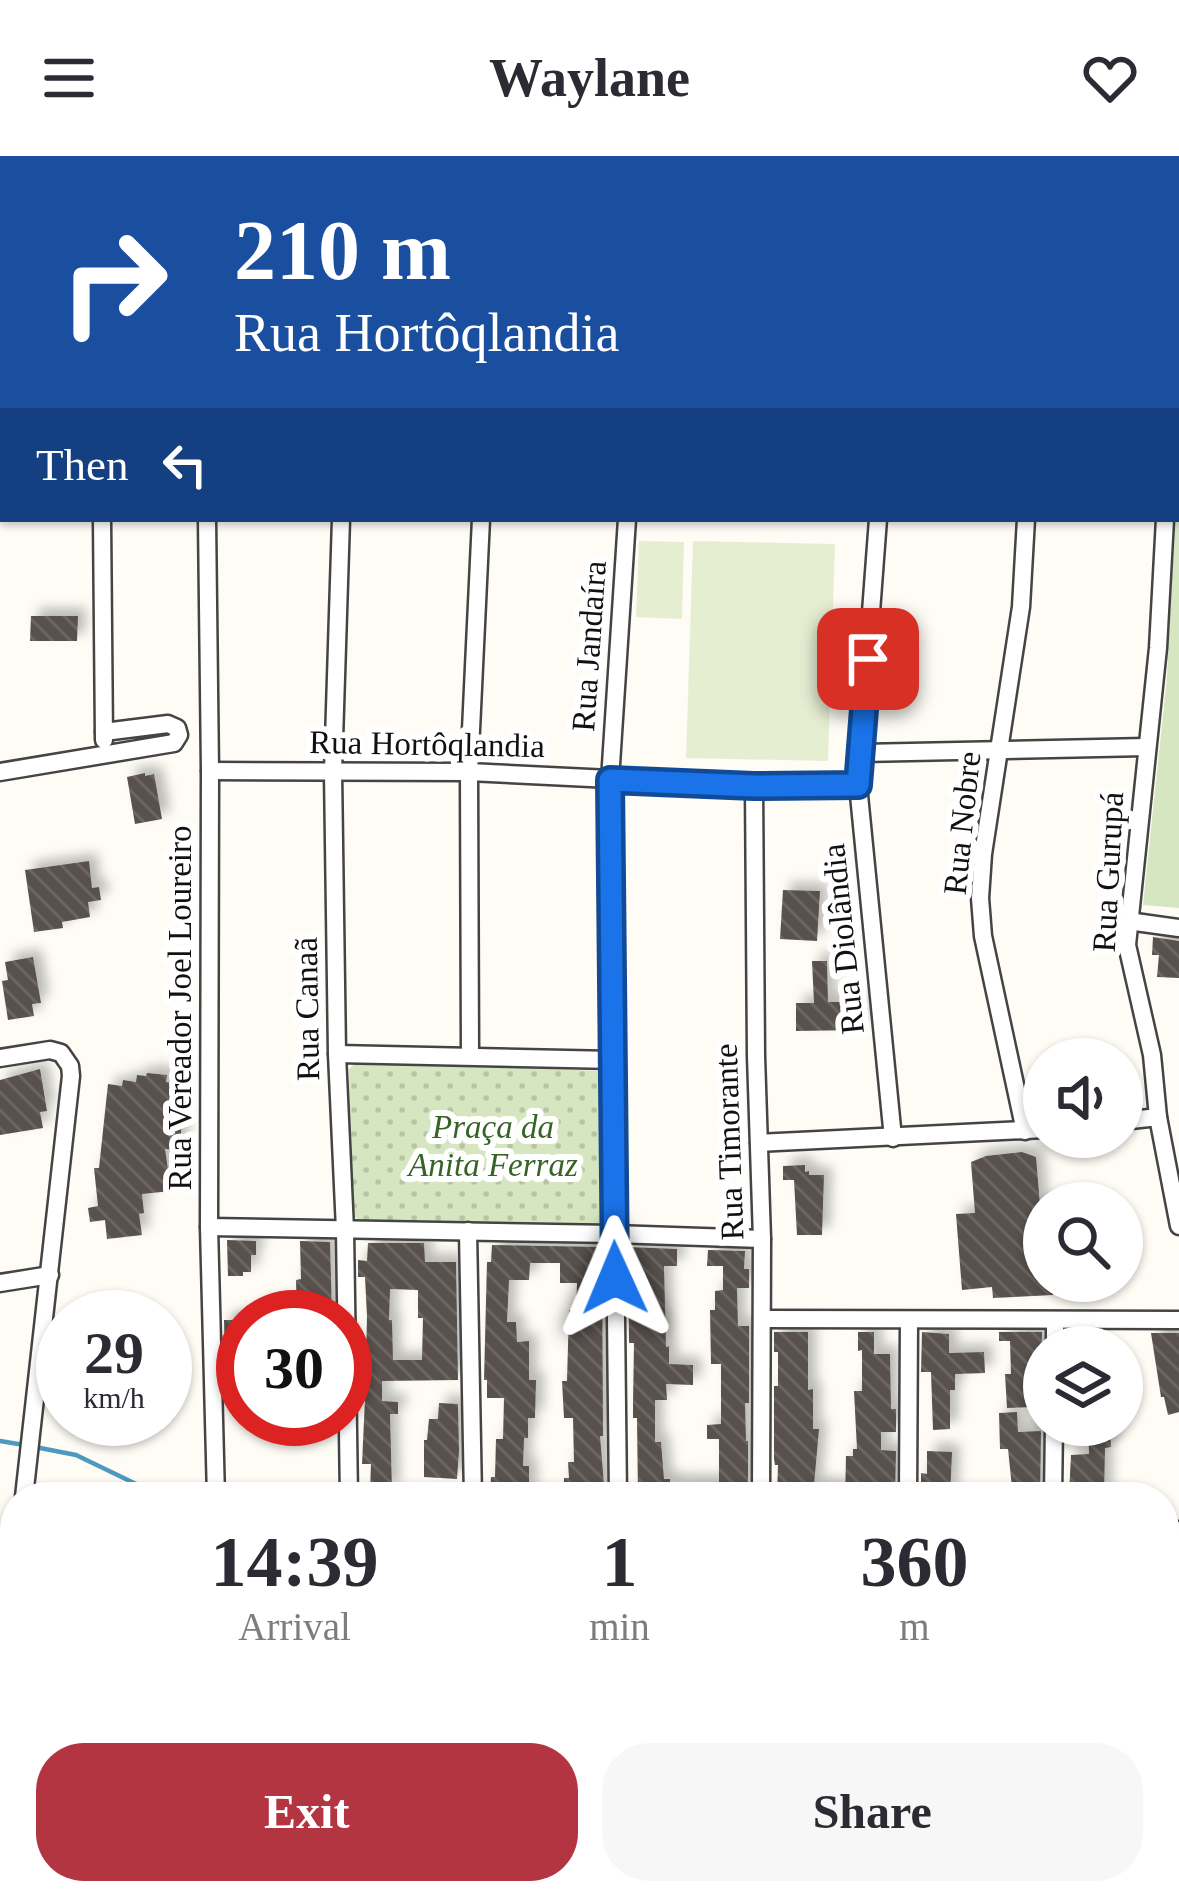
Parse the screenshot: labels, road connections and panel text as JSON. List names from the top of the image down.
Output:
{
  "streets": {
    "street": [
      "Rua Jandaíra",
      "Rua Hortôqlandia",
      "Rua Nobre",
      "Rua Gurupá",
      "Rua Diolândia",
      "Rua Vereador Joel Loureiro",
      "Rua Canaã",
      "Rua Timorante"
    ]
  },
  "crossings": [
    ["Rua Jandaíra", "Rua Hortôqlandia"],
    ["Rua Hortôqlandia", "Rua Diolândia"],
    ["Rua Hortôqlandia", "Rua Vereador Joel Loureiro"],
    ["Rua Hortôqlandia", "Rua Canaã"],
    ["Rua Hortôqlandia", "Rua Timorante"]
  ],
  "parks": ["Praça da Anita Ferraz"],
  "page": {
    "header": "Waylane",
    "turn": ["210 m", "Rua Hortôqlandia"],
    "then": "Then",
    "speed": "29 km/h",
    "limit": "30",
    "eta": [
      "14:39",
      "Arrival",
      "1",
      "min",
      "360",
      "m"
    ],
    "buttons": ["Exit", "Share"]
  }
}
